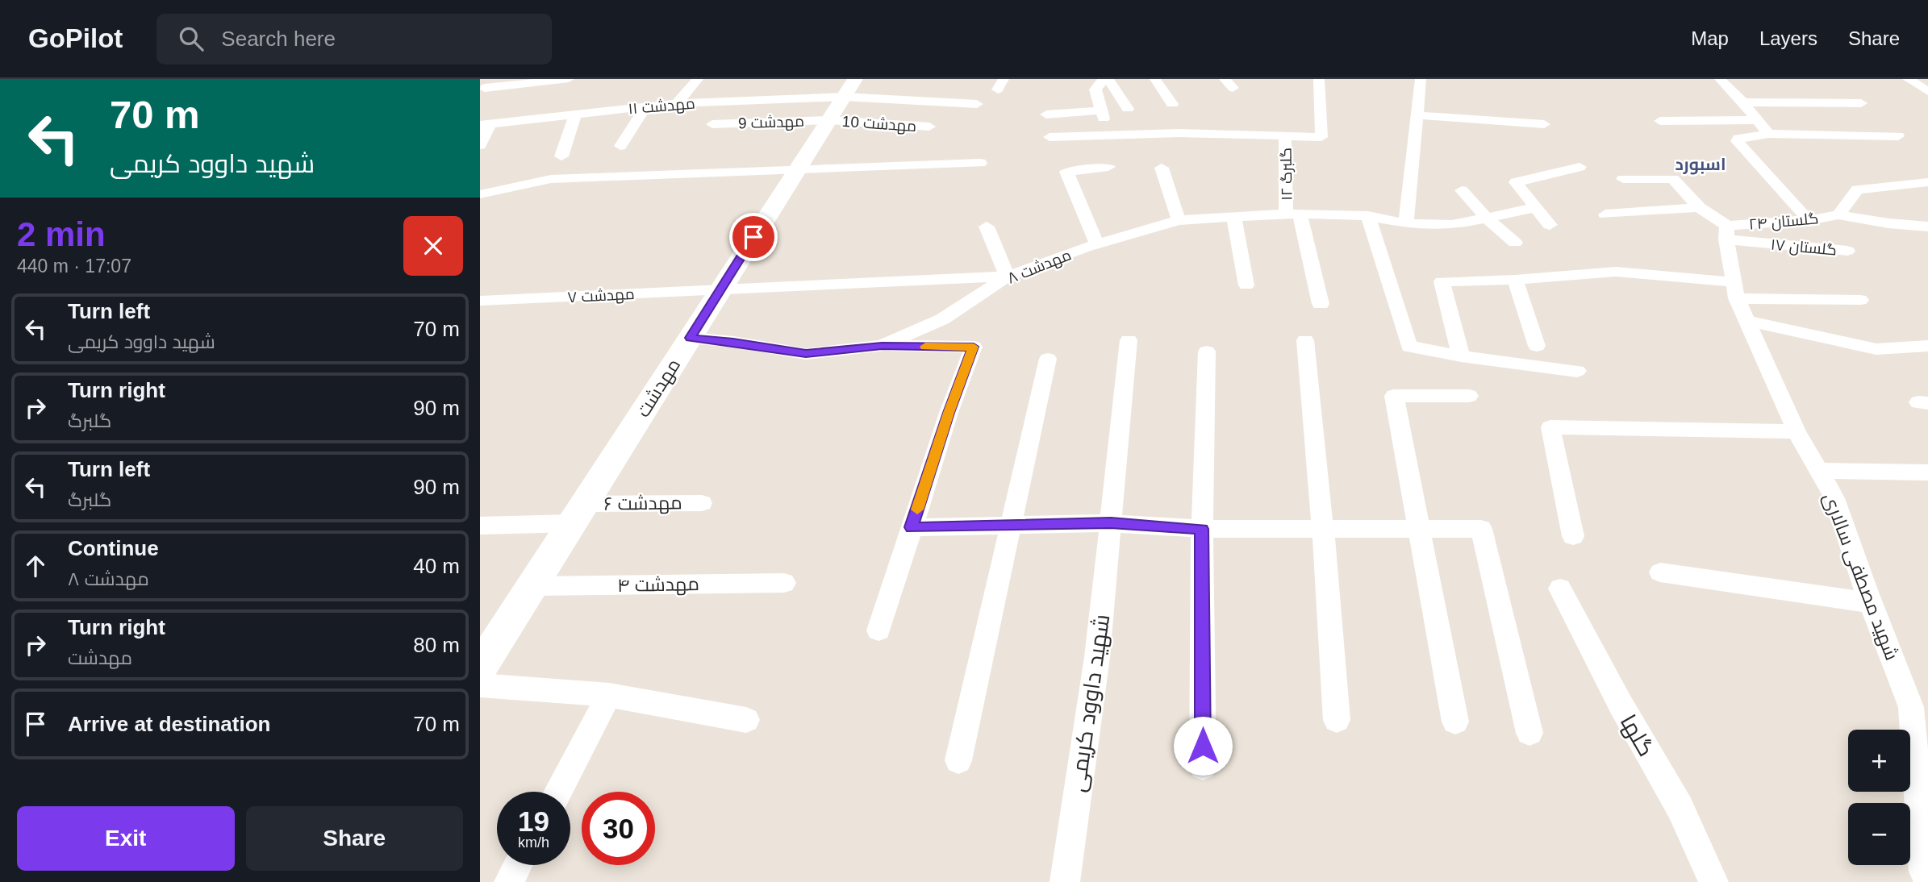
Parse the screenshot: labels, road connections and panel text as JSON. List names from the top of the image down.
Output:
{
  "streets": {
    "street": [
      "مهدشت ۱۱",
      "مهدشت 9",
      "مهدشت 10",
      "گلبرگ ١٢",
      "گلستان ۲۴",
      "گلستان ۱۷",
      "مهدشت ۸",
      "مهدشت ۷",
      "مهدشت",
      "مهدشت ۶",
      "شهید مصطفی سالاری",
      "مهدشت ۴",
      "شهید داوود کریمی",
      "گلها"
    ]
  },
  "crossings": [
    ["مهدشت ۱۱", "مهدشت"],
    ["مهدشت 9", "مهدشت 10"],
    ["مهدشت 9", "مهدشت"],
    ["مهدشت 10", "مهدشت"],
    ["گلبرگ ١٢", "مهدشت ۸"],
    ["گلستان ۲۴", "گلستان ۱۷"],
    ["گلستان ۲۴", "شهید مصطفی سالاری"],
    ["گلستان ۱۷", "شهید مصطفی سالاری"],
    ["مهدشت ۸", "مهدشت"],
    ["مهدشت ۷", "مهدشت"],
    ["مهدشت", "مهدشت ۶"],
    ["مهدشت", "مهدشت ۴"]
  ],
  "districts": ["اسبورد"],
  "page": {
    "header": "GoPilot",
    "search": "Search here",
    "nav": ["Map", "Layers", "Share"],
    "turn": ["70 m", "شهید داوود کریمی"],
    "heading": ["2 min", "440 m · 17:07"],
    "list": [
      {
        "name": "Turn left",
        "note": "شهید داوود کریمی",
        "value": "70 m"
      },
      {
        "name": "Turn right",
        "note": "گلبرگ",
        "value": "90 m"
      },
      {
        "name": "Turn left",
        "note": "گلبرگ",
        "value": "90 m"
      },
      {
        "name": "Continue",
        "note": "مهدشت ۸",
        "value": "40 m"
      },
      {
        "name": "Turn right",
        "note": "مهدشت",
        "value": "80 m"
      },
      {
        "name": "Arrive at destination",
        "value": "70 m"
      }
    ],
    "map_buttons": ["+", "−"],
    "speed": "19 km/h",
    "limit": "30",
    "buttons": ["Exit", "Share"]
  }
}
